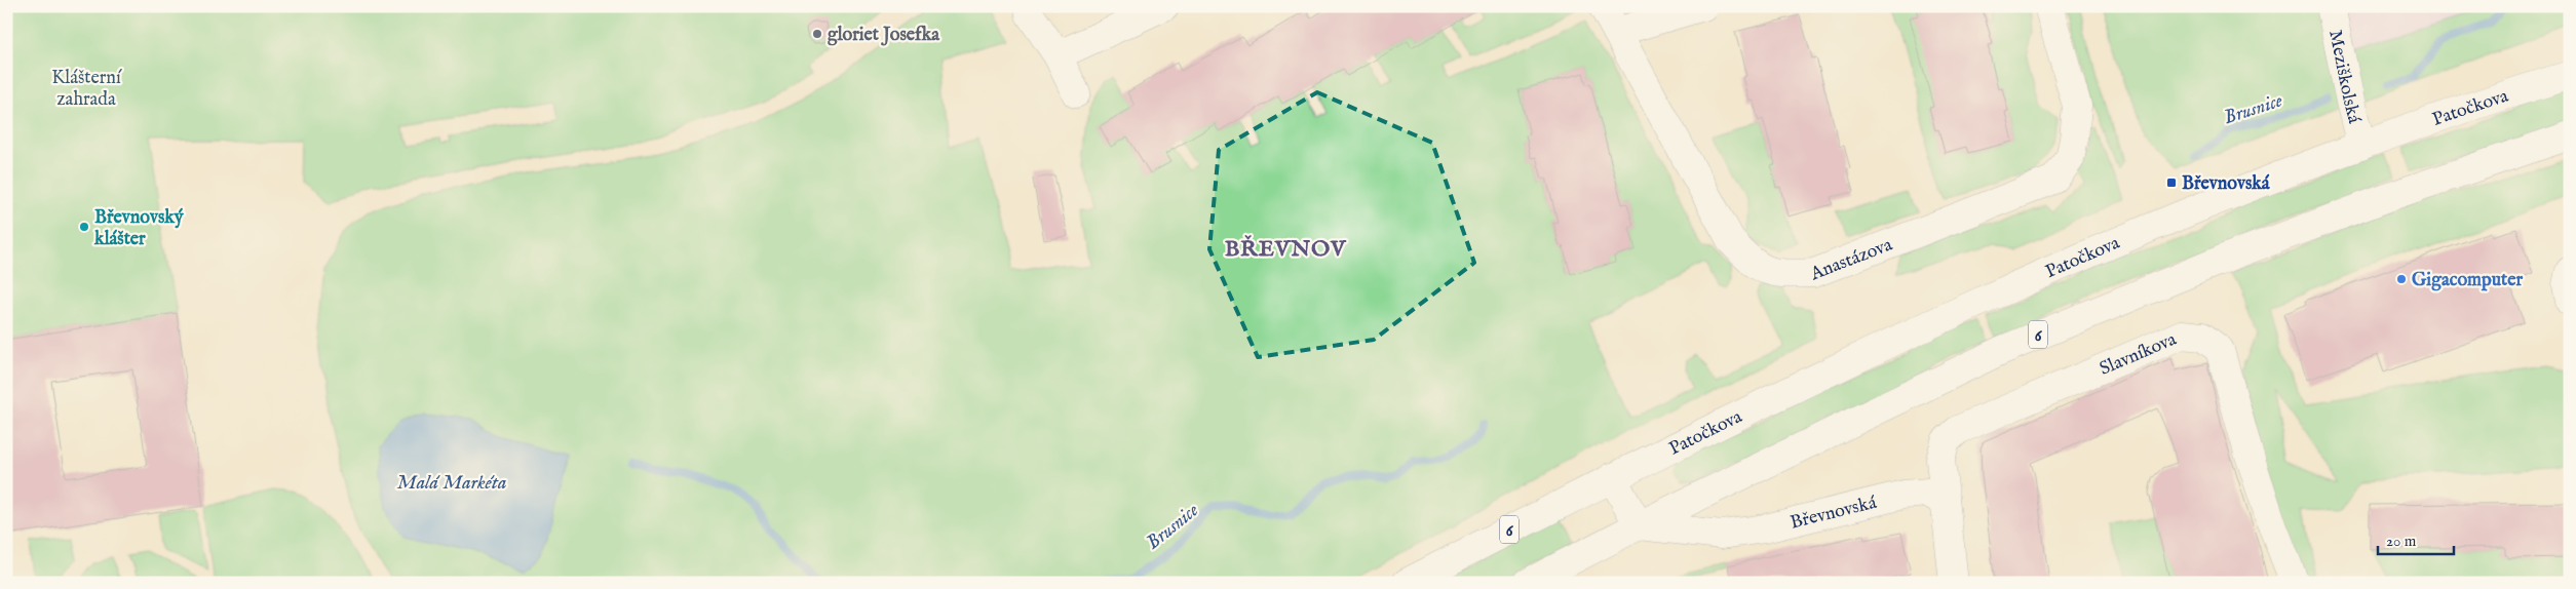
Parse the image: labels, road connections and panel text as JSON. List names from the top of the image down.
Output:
{
  "streets": {
    "main road": [
      "Meziškolská",
      "Patočkova",
      "Anastázova",
      "6",
      "Slavníkova",
      "Břevnovská"
    ]
  },
  "crossings": [
    ["Meziškolská", "Patočkova"],
    ["6", "Břevnovská"],
    ["Slavníkova", "Břevnovská"]
  ],
  "districts": ["BŘEVNOV"],
  "water": ["Brusnice", "Malá Markéta"],
  "parks": ["Klášterní zahrada"],
  "places": {
    "other": ["gloriet Josefka", "Břevnovský klášter", "Gigacomputer"],
    "transit": ["Břevnovská"]
  },
  "scale_bar": "20 m"
}
